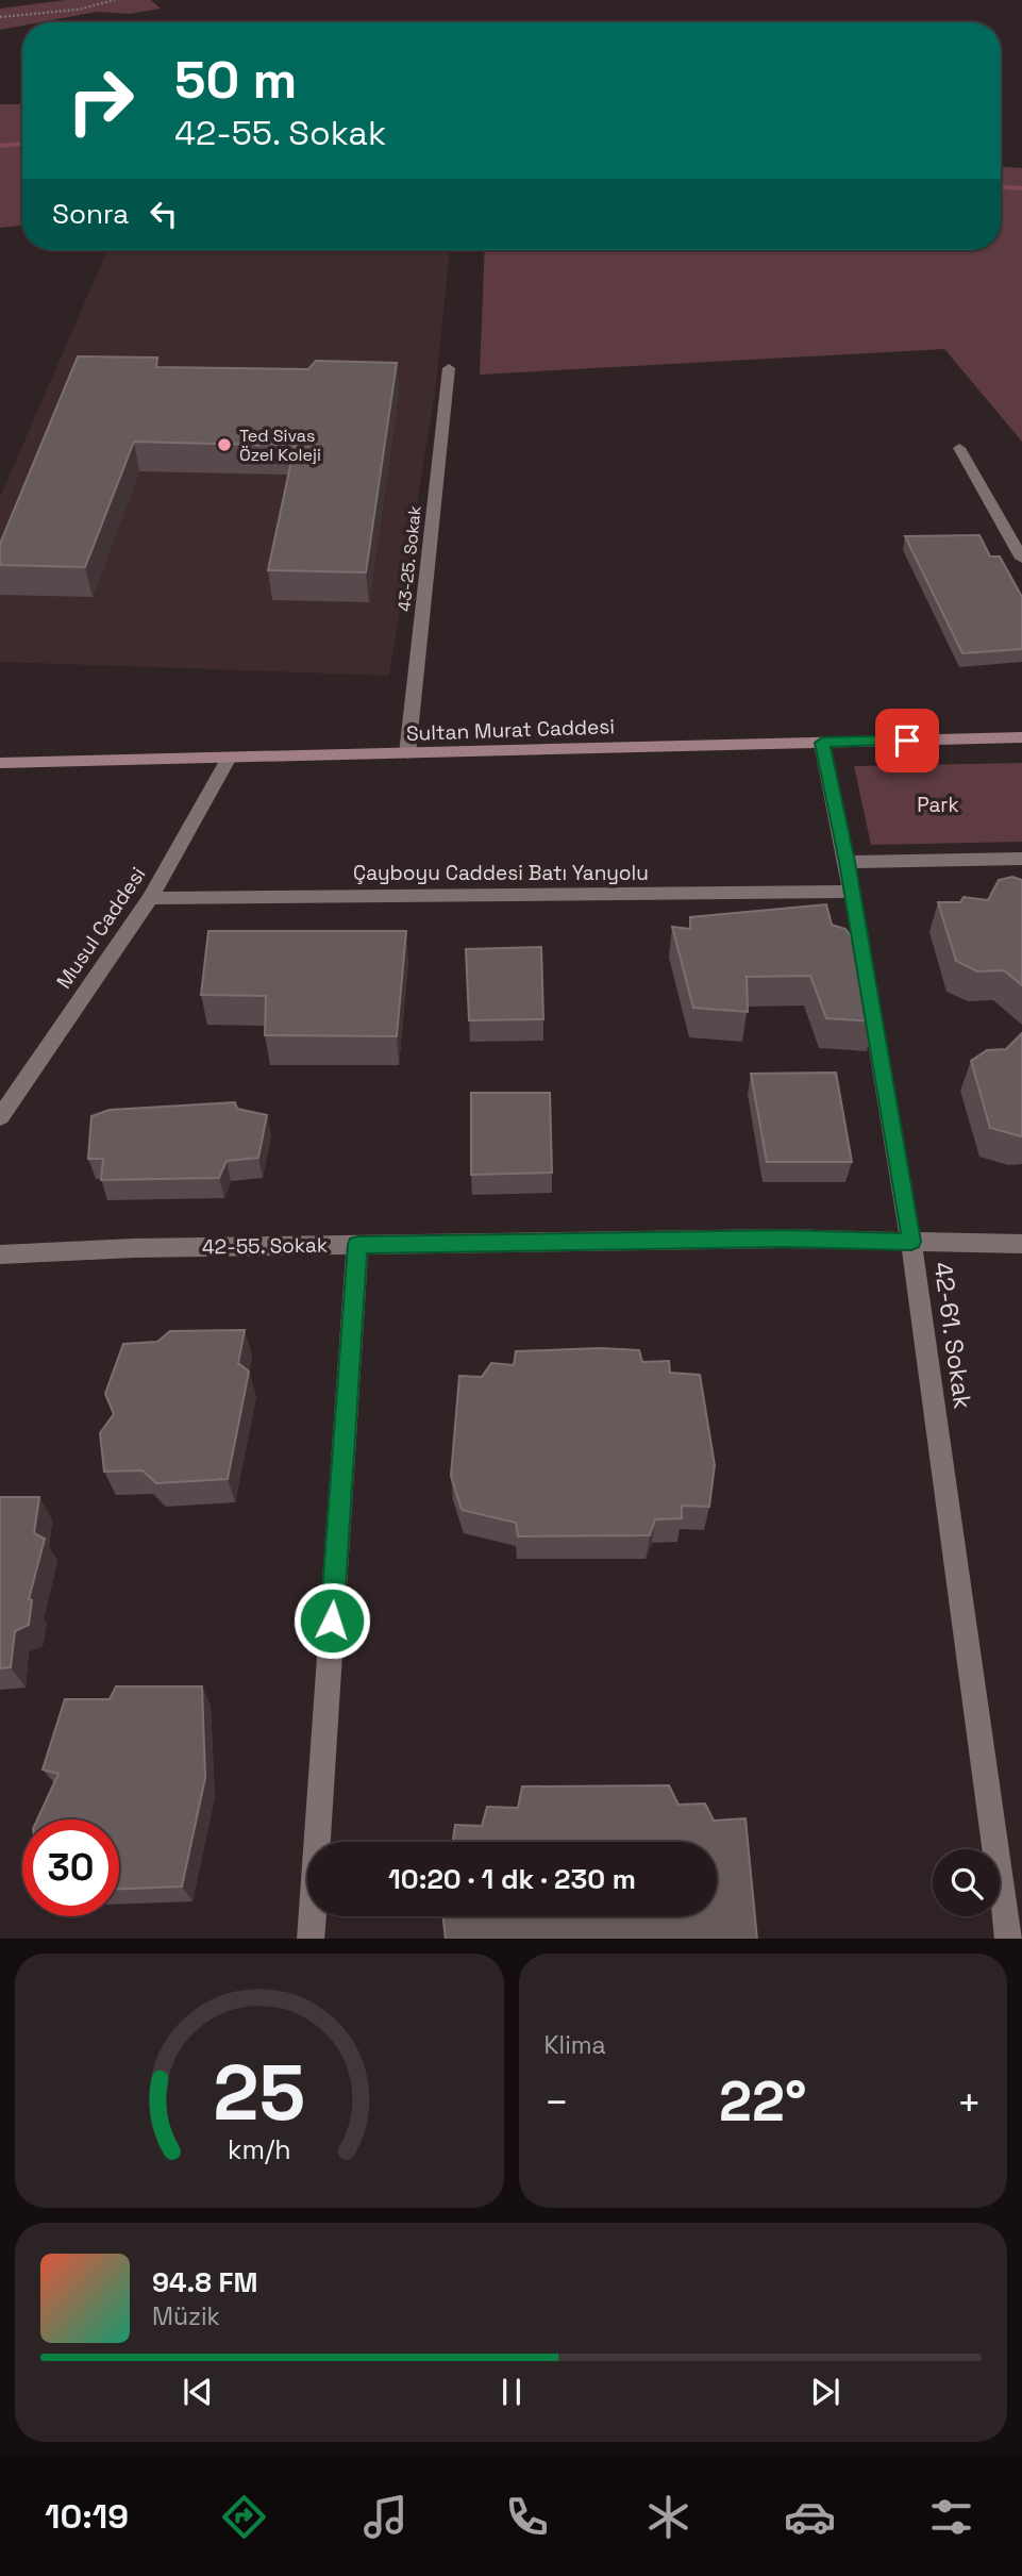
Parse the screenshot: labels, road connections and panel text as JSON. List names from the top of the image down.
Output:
{
  "streets": {
    "street": [
      "43-25. Sokak",
      "Sultan Murat Caddesi",
      "Çayboyu Caddesi Batı Yanyolu",
      "Musul Caddesi",
      "42-55. Sokak",
      "42-61. Sokak"
    ]
  },
  "crossings": [
    ["43-25. Sokak", "Sultan Murat Caddesi"],
    ["Sultan Murat Caddesi", "Musul Caddesi"],
    ["Sultan Murat Caddesi", "42-61. Sokak"],
    ["Çayboyu Caddesi Batı Yanyolu", "Musul Caddesi"],
    ["Çayboyu Caddesi Batı Yanyolu", "42-61. Sokak"],
    ["42-55. Sokak", "42-61. Sokak"]
  ],
  "parks": ["Park"],
  "places": ["Ted Sivas Özel Koleji"],
  "page": {
    "turn": ["50 m", "42-55. Sokak"],
    "then": "Sonra",
    "limit": "30",
    "trip": "10:20 · 1 dk · 230 m",
    "tile": "Klima",
    "heat": ["−", "22°", "+"],
    "song": ["94.8 FM", "Müzik"],
    "tabs": "10:19",
    "gauge": ["25", "km/h"]
  }
}
